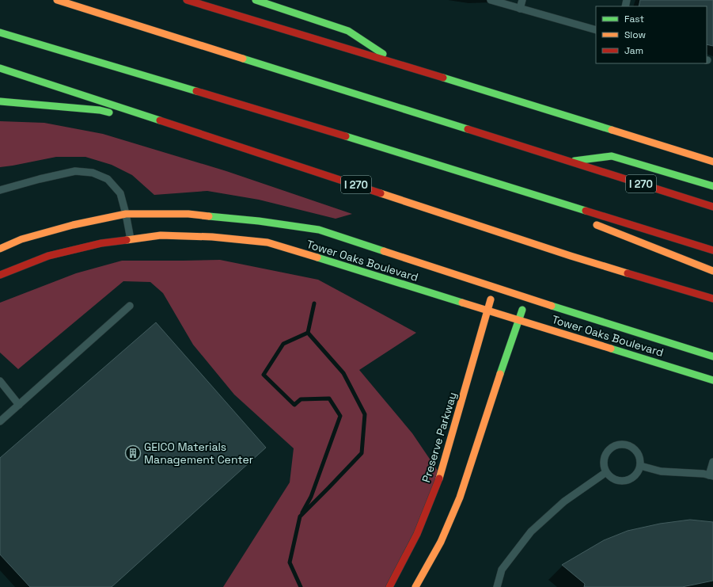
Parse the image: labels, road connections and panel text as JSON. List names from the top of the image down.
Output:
{
  "streets": {
    "main road": ["I 270", "Tower Oaks Boulevard", "Preserve Parkway"]
  },
  "crossings": [
    ["Tower Oaks Boulevard", "Preserve Parkway"]
  ],
  "places": {
    "building": ["GEICO Materials Management Center"]
  },
  "legend": ["Fast", "Slow", "Jam"]
}
